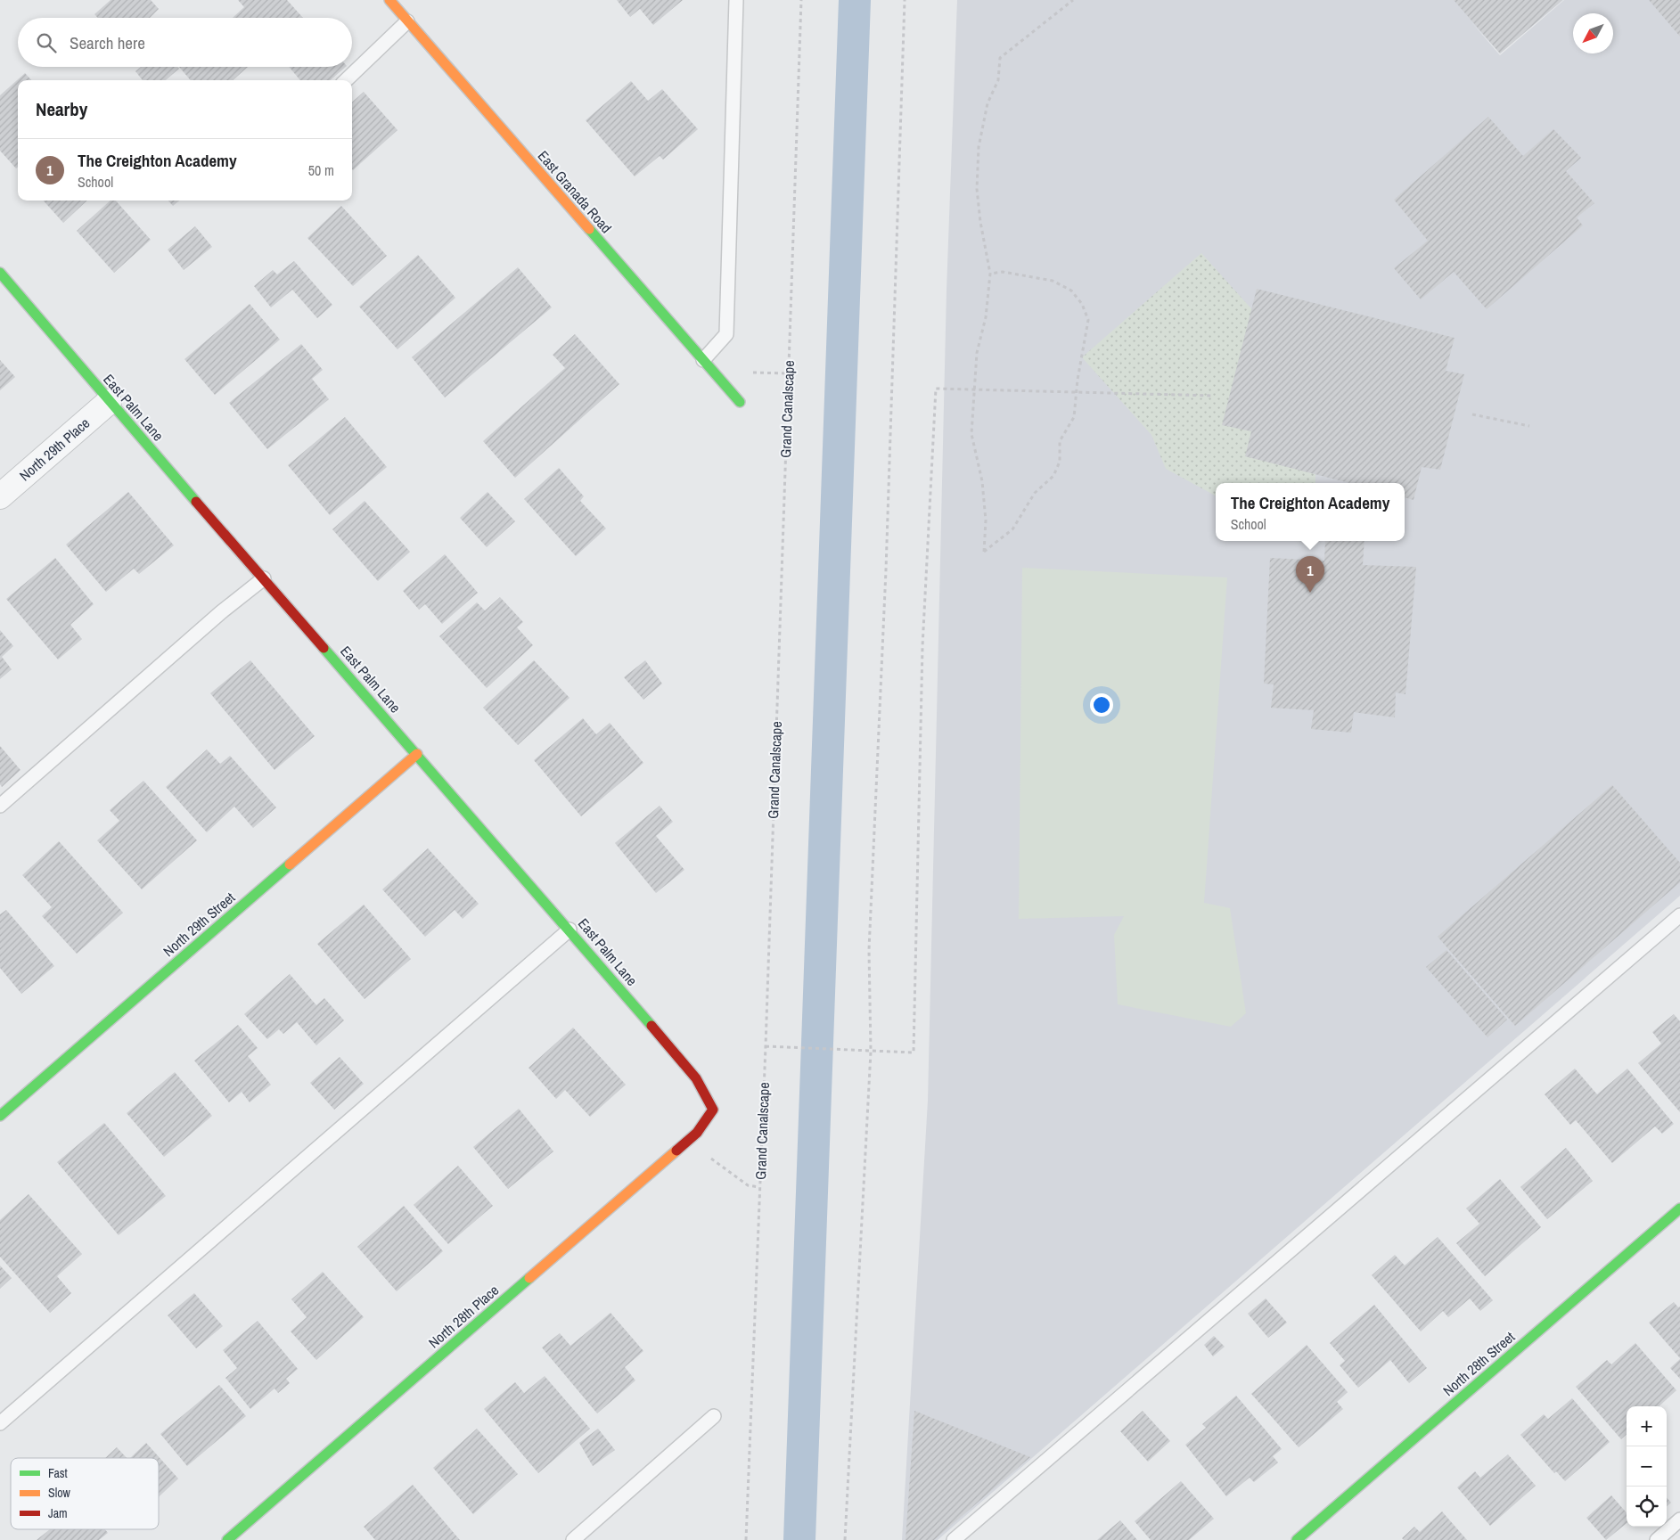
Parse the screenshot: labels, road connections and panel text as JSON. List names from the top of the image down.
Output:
{
  "streets": {
    "street": [
      "East Granada Road",
      "East Palm Lane",
      "North 29th Place",
      "North 29th Street",
      "North 28th Place",
      "North 28th Street"
    ],
    "path": ["Grand Canalscape"]
  },
  "crossings": [
    ["East Palm Lane", "North 29th Place"],
    ["East Palm Lane", "North 29th Street"],
    ["East Palm Lane", "North 28th Place"]
  ],
  "legend": ["Fast", "Slow", "Jam"],
  "north": "bottom left",
  "page": {
    "search": "Search here",
    "heading": "Nearby",
    "list": [
      {
        "mark": "1",
        "name": "The Creighton Academy",
        "note": "School",
        "value": "50 m"
      }
    ],
    "popup": ["The Creighton Academy", "School"],
    "pins": "1",
    "map_buttons": ["+", "−"]
  }
}
